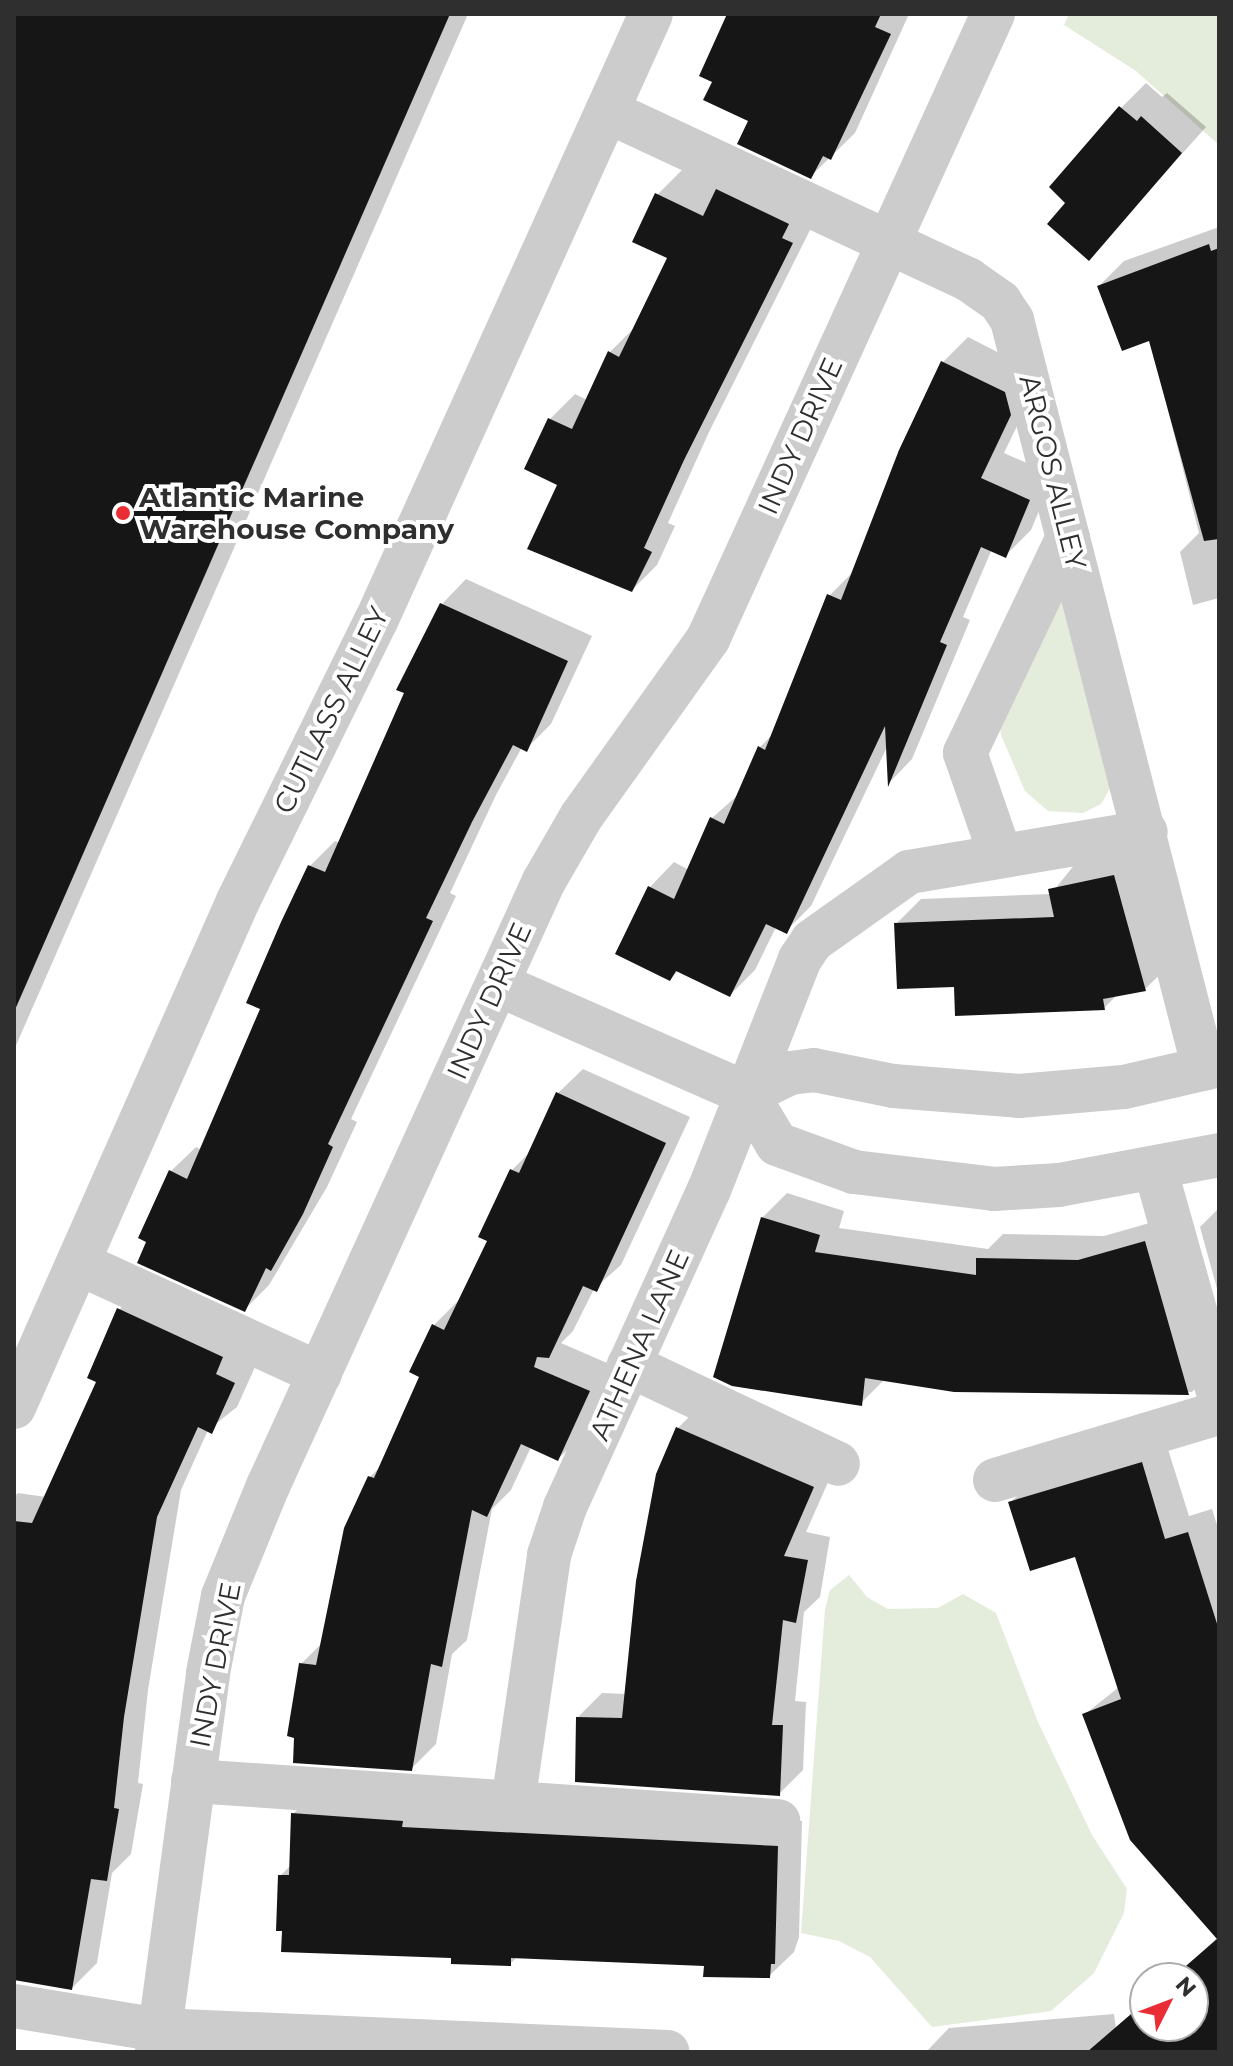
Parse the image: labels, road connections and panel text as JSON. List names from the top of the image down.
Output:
{
  "streets": {
    "street": [
      "INDY DRIVE",
      "ARGOS ALLEY",
      "CUTLASS ALLEY",
      "ATHENA LANE"
    ]
  },
  "crossings": [
    ["INDY DRIVE", "ARGOS ALLEY"],
    ["ARGOS ALLEY", "CUTLASS ALLEY"],
    ["ARGOS ALLEY", "ATHENA LANE"]
  ],
  "places": ["Atlantic Marine Warehouse Company"],
  "north": "top right"
}
